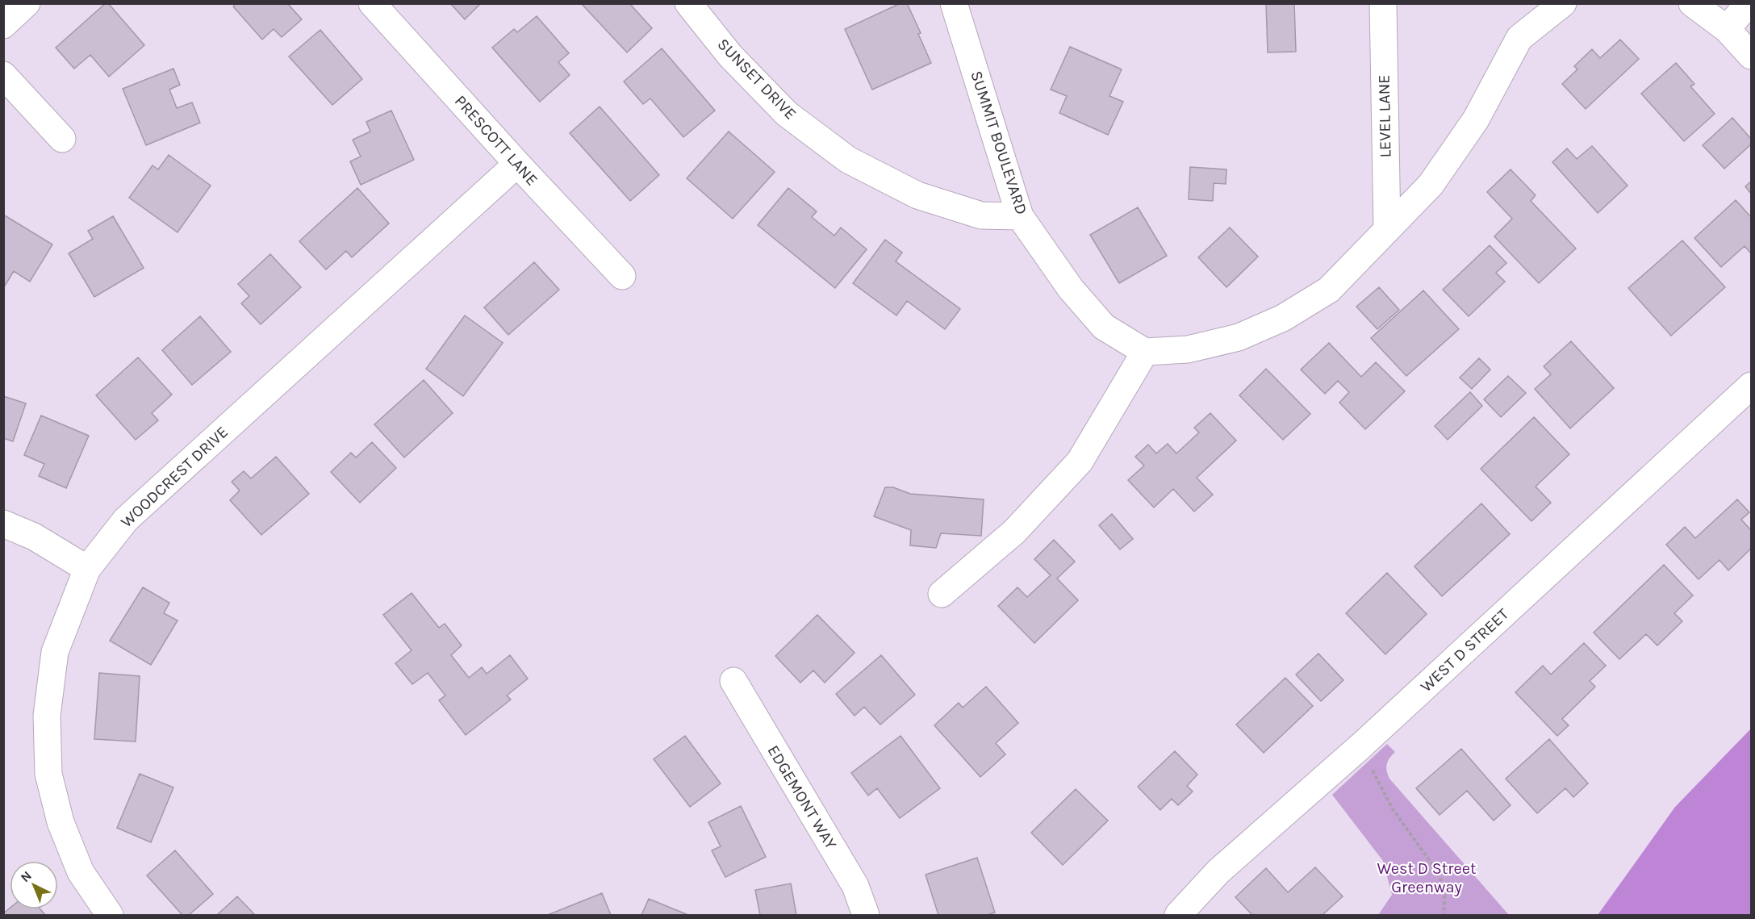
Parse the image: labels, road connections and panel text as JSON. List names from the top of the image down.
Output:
{
  "streets": {
    "street": [
      "SUNSET DRIVE",
      "LEVEL LANE",
      "PRESCOTT LANE",
      "SUMMIT BOULEVARD",
      "WOODCREST DRIVE",
      "WEST D STREET",
      "EDGEMONT WAY"
    ]
  },
  "crossings": [
    ["SUNSET DRIVE", "SUMMIT BOULEVARD"],
    ["PRESCOTT LANE", "WOODCREST DRIVE"]
  ],
  "parks": ["West D Street Greenway"],
  "north": "top left"
}
